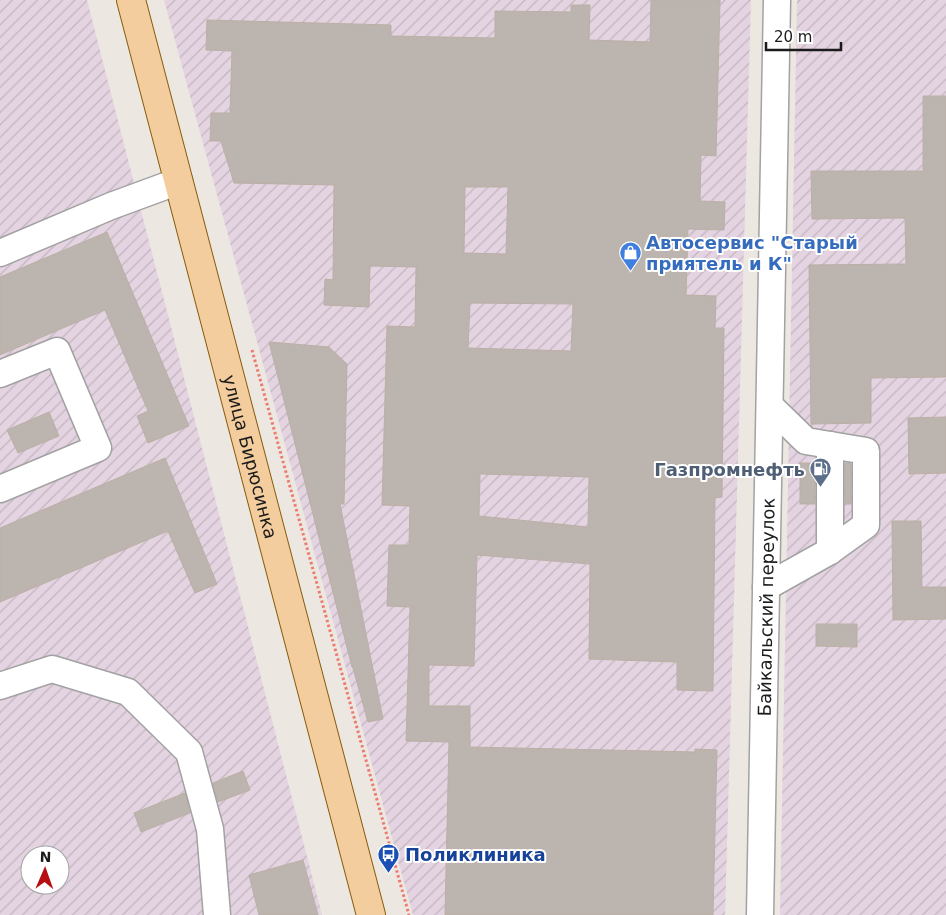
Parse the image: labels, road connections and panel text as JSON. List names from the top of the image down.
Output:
{
  "streets": {
    "main road": ["улица Бирюсинка"],
    "street": ["Байкальский переулок"]
  },
  "places": {
    "shop": ["Автосервис \"Старый приятель и К\""],
    "fuel station": ["Газпромнефть"],
    "bus stop": ["Поликлиника"]
  },
  "scale_bar": "20 m",
  "north": "top"
}
